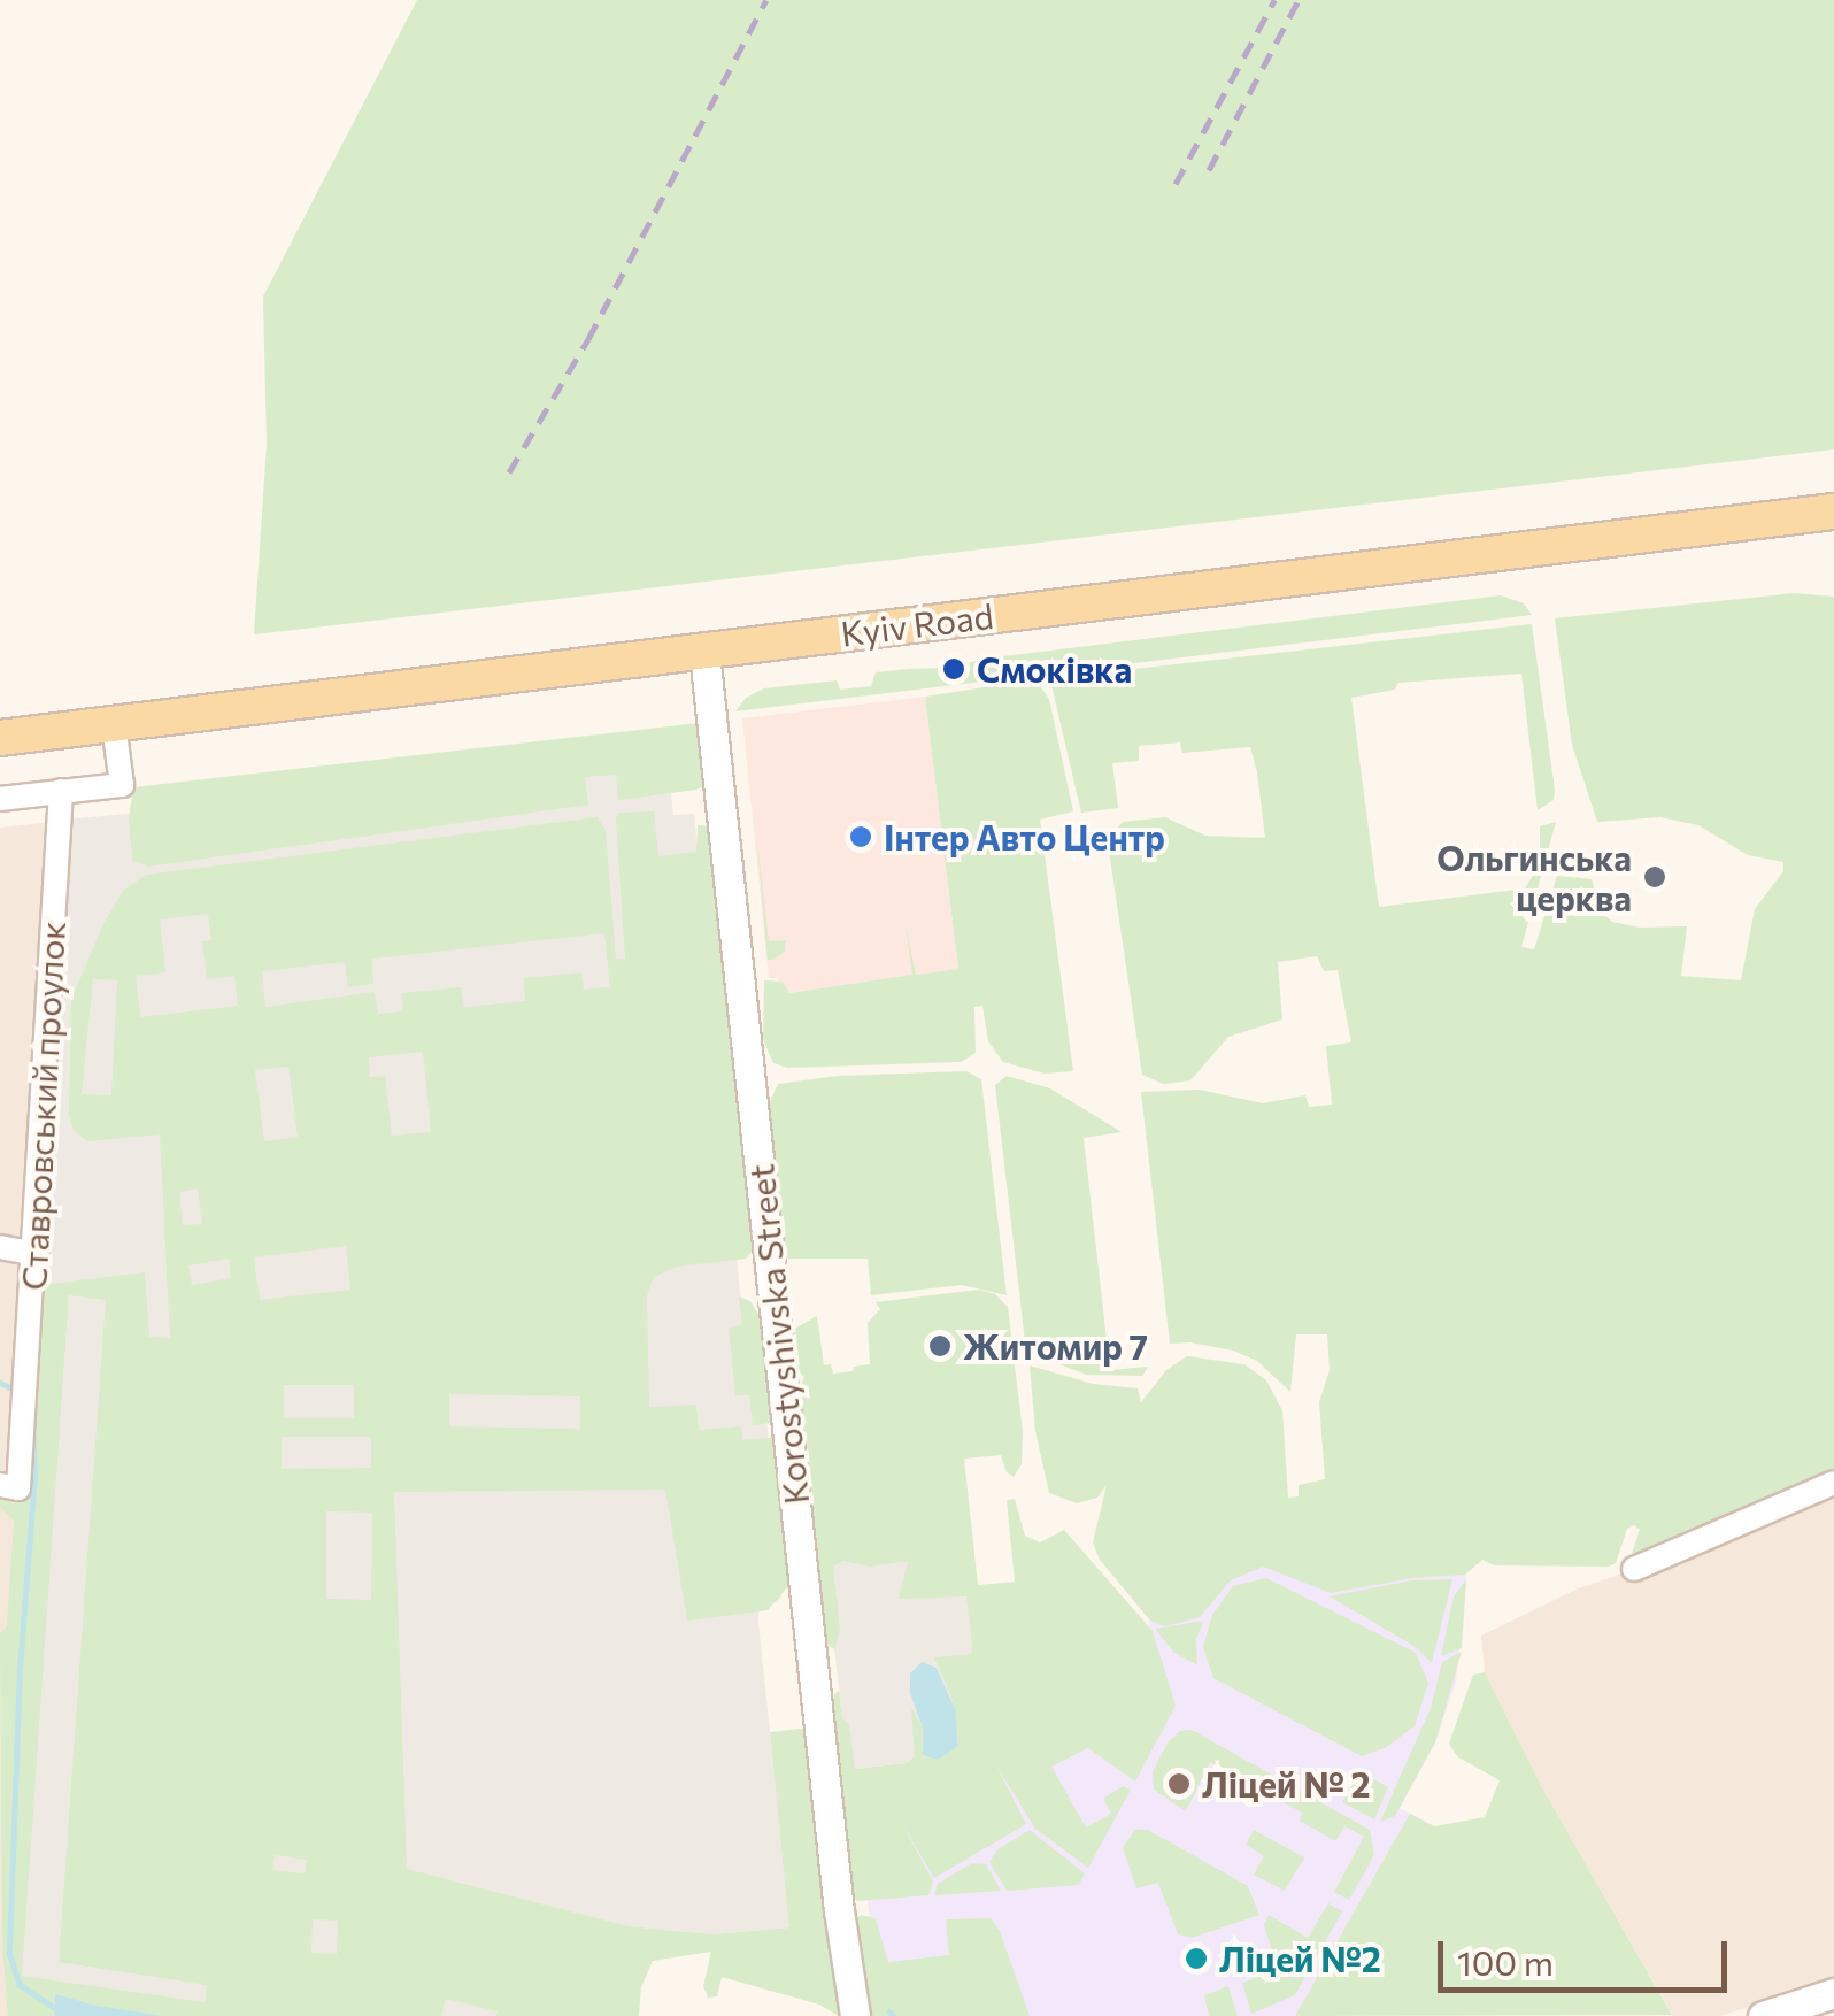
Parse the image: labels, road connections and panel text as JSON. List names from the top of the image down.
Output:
{
  "streets": {
    "main road": ["Kyiv Road"],
    "street": ["Ставровський проулок", "Korostyshivska Street"]
  },
  "crossings": [
    ["Kyiv Road", "Korostyshivska Street"]
  ],
  "places": [
    "Смоківка",
    "Інтер Авто Центр",
    "Ольгинська церква",
    "Житомир 7",
    "Ліцей № 2",
    "Ліцей №2"
  ],
  "scale_bar": "100 m"
}
